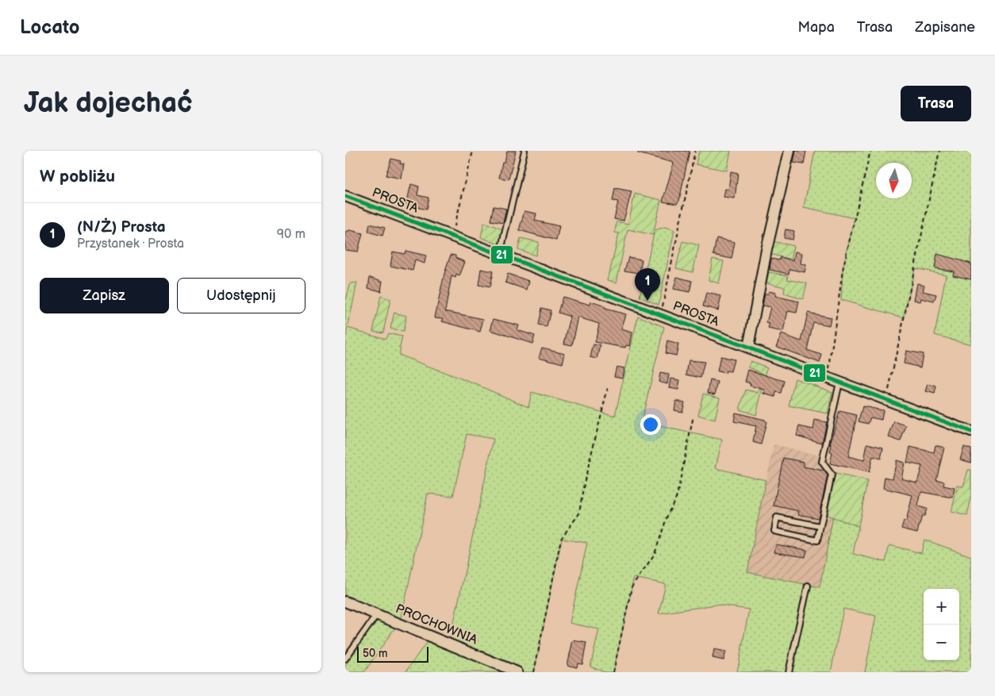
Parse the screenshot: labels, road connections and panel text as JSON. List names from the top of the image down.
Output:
{
  "streets": {
    "street": ["PROSTA", "PROCHOWNIA"]
  },
  "lines": ["transit line 21"],
  "scale_bar": "50 m",
  "north": "bottom",
  "page": {
    "header": "Locato",
    "nav": ["Mapa", "Trasa", "Zapisane"],
    "buttons": [
      "Trasa",
      ["Zapisz", "Udostępnij"]
    ],
    "title": "Jak dojechać",
    "heading": "W pobliżu",
    "list": [
      {
        "mark": "1",
        "name": "(N/Ż) Prosta",
        "note": "Przystanek · Prosta",
        "value": "90 m"
      }
    ],
    "pins": "1",
    "map_buttons": ["+", "−"],
    "scale": "50 m"
  }
}
